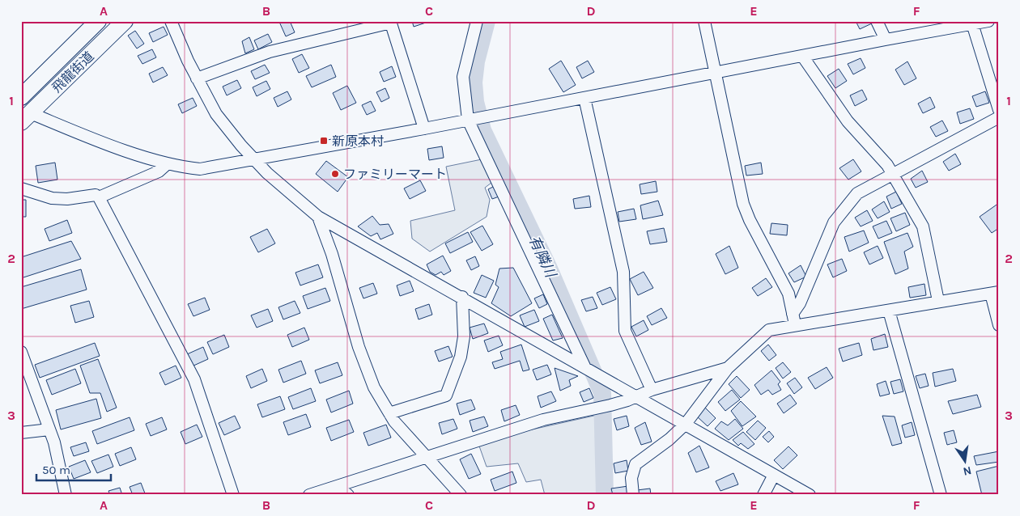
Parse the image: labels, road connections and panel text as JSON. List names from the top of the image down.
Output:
{
  "streets": {
    "highway": ["飛龍街道"]
  },
  "water": ["有隣川"],
  "places": {
    "transit": ["新原本村"],
    "other": ["ファミリーマート"]
  },
  "scale_bar": "50 m",
  "north": "bottom",
  "grid": {
    "columns": [
      "A",
      "B",
      "C",
      "D",
      "E",
      "F"
    ],
    "rows": ["1", "2", "3"]
  }
}
